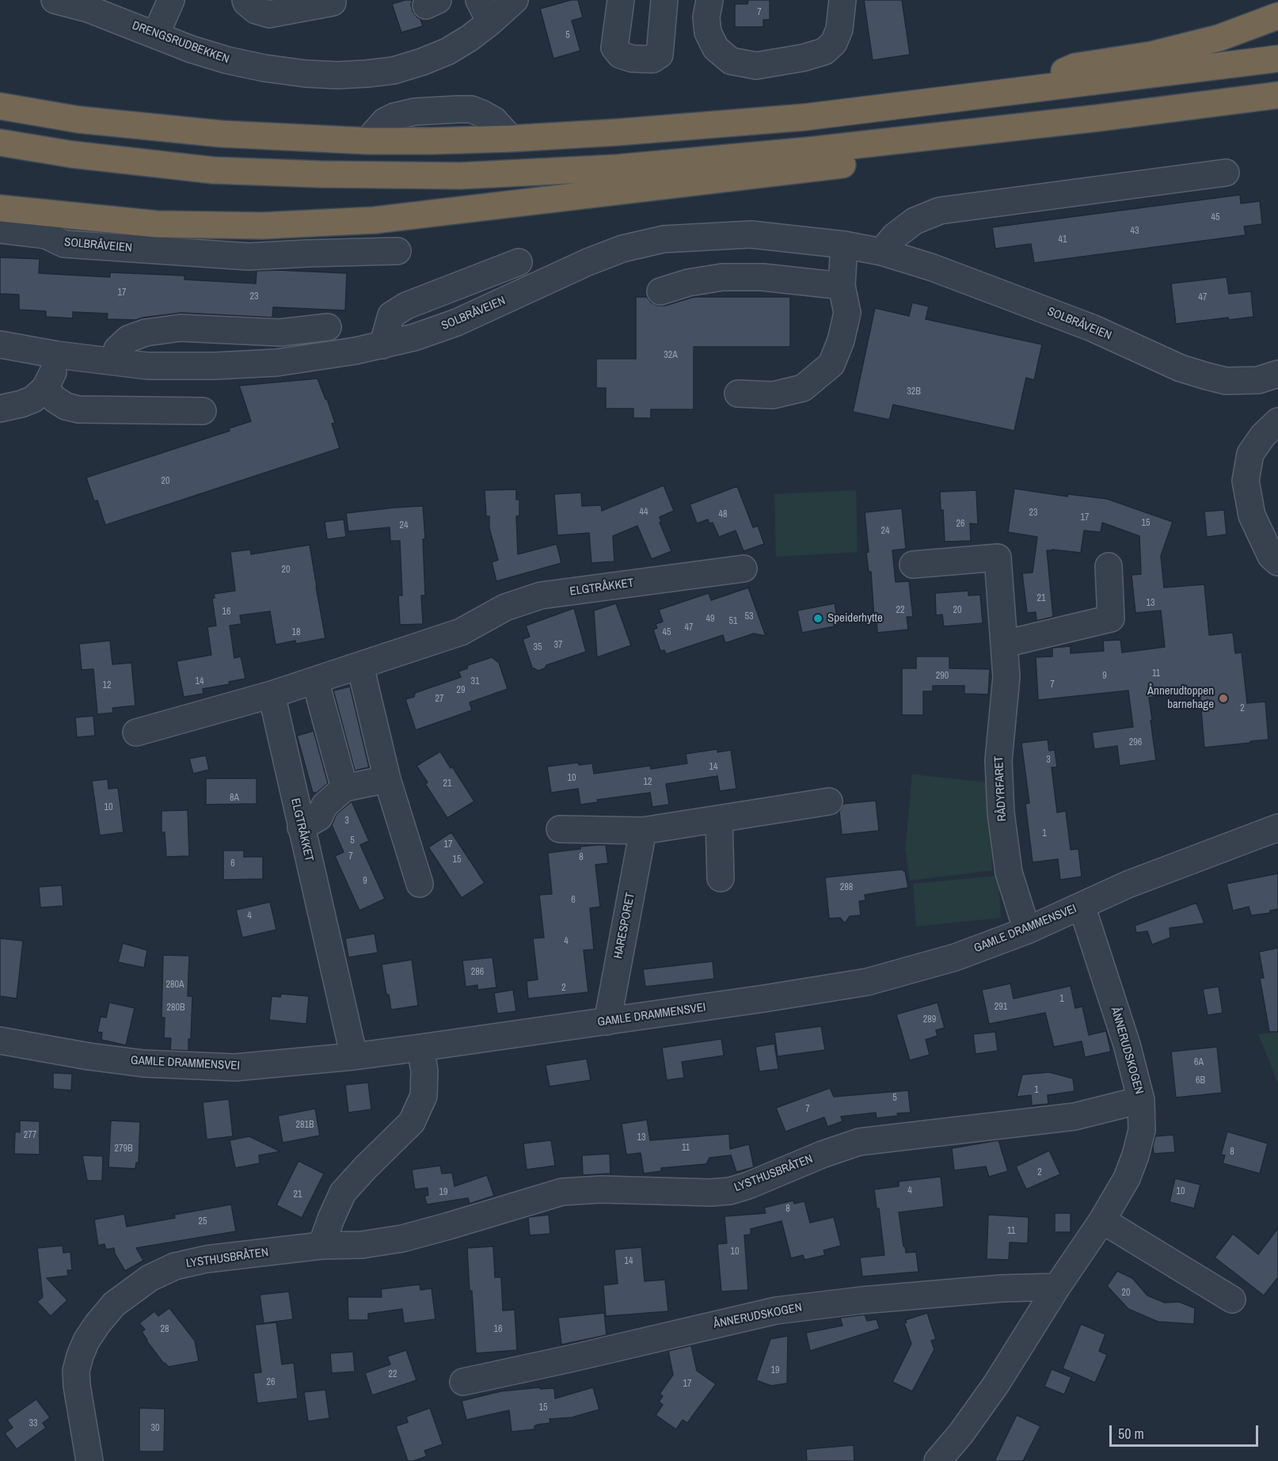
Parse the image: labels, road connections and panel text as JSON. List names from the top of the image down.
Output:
{
  "streets": {
    "street": [
      "DRENGSRUDBEKKEN",
      "SOLBRÅVEIEN",
      "ELGTRÅKKET",
      "RÅDYRFARET",
      "HARESPORET",
      "GAMLE DRAMMENSVEI",
      "ÅNNERUDSKOGEN",
      "LYSTHUSBRÅTEN"
    ]
  },
  "crossings": [
    ["ELGTRÅKKET", "GAMLE DRAMMENSVEI"],
    ["RÅDYRFARET", "GAMLE DRAMMENSVEI"],
    ["HARESPORET", "GAMLE DRAMMENSVEI"],
    ["GAMLE DRAMMENSVEI", "ÅNNERUDSKOGEN"],
    ["ÅNNERUDSKOGEN", "LYSTHUSBRÅTEN"]
  ],
  "places": ["Speiderhytte", "Ånnerudtoppen barnehage"],
  "house_numbers": [
    "7",
    "5",
    "45",
    "43",
    "41",
    "17",
    "23",
    "47",
    "32A",
    "32B",
    "20",
    "44",
    "23",
    "48",
    "17",
    "15",
    "26",
    "24",
    "24",
    "20",
    "21",
    "13",
    "22",
    "20",
    "16",
    "53",
    "49",
    "51",
    "47",
    "18",
    "45",
    "37",
    "35",
    "11",
    "290",
    "9",
    "14",
    "31",
    "7",
    "12",
    "29",
    "27",
    "2",
    "296",
    "3",
    "14",
    "10",
    "12",
    "21",
    "8A",
    "10",
    "3",
    "1",
    "5",
    "17",
    "7",
    "8",
    "15",
    "6",
    "9",
    "288",
    "6",
    "4",
    "4",
    "286",
    "280A",
    "2",
    "1",
    "291",
    "280B",
    "289",
    "6A",
    "6B",
    "1",
    "5",
    "7",
    "281B",
    "277",
    "13",
    "11",
    "279B",
    "8",
    "2",
    "4",
    "10",
    "19",
    "21",
    "8",
    "25",
    "11",
    "10",
    "14",
    "20",
    "28",
    "16",
    "19",
    "22",
    "26",
    "17",
    "15",
    "33",
    "30"
  ],
  "scale_bar": "50 m"
}
